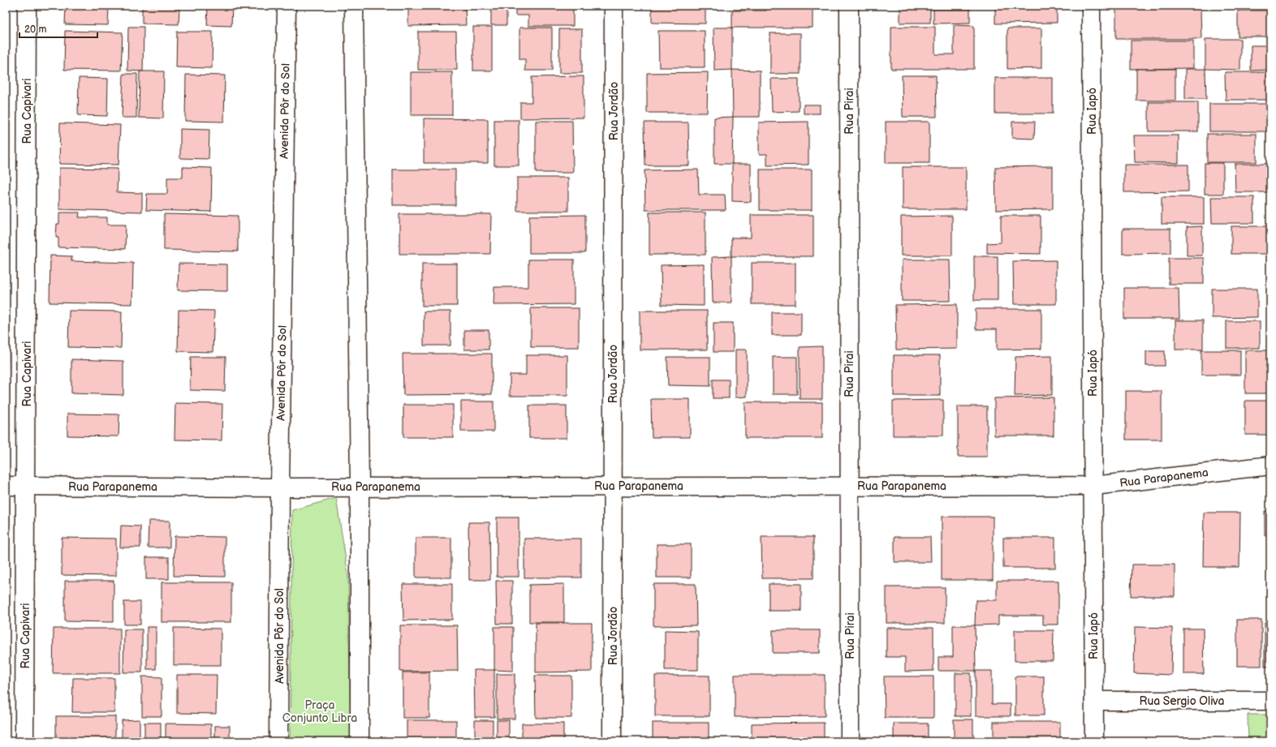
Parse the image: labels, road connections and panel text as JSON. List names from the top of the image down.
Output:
{
  "streets": {
    "street": [
      "Rua Capivari",
      "Avenida Pôr do Sol",
      "Rua Jordão",
      "Rua Pirai",
      "Rua Iapó",
      "Rua Parapanema",
      "Rua Sergio Oliva"
    ]
  },
  "crossings": [
    ["Rua Capivari", "Rua Parapanema"],
    ["Avenida Pôr do Sol", "Rua Parapanema"],
    ["Rua Jordão", "Rua Parapanema"],
    ["Rua Pirai", "Rua Parapanema"],
    ["Rua Iapó", "Rua Parapanema"],
    ["Rua Iapó", "Rua Sergio Oliva"]
  ],
  "parks": ["Praça Conjunto Libra"],
  "scale_bar": "20 m"
}
